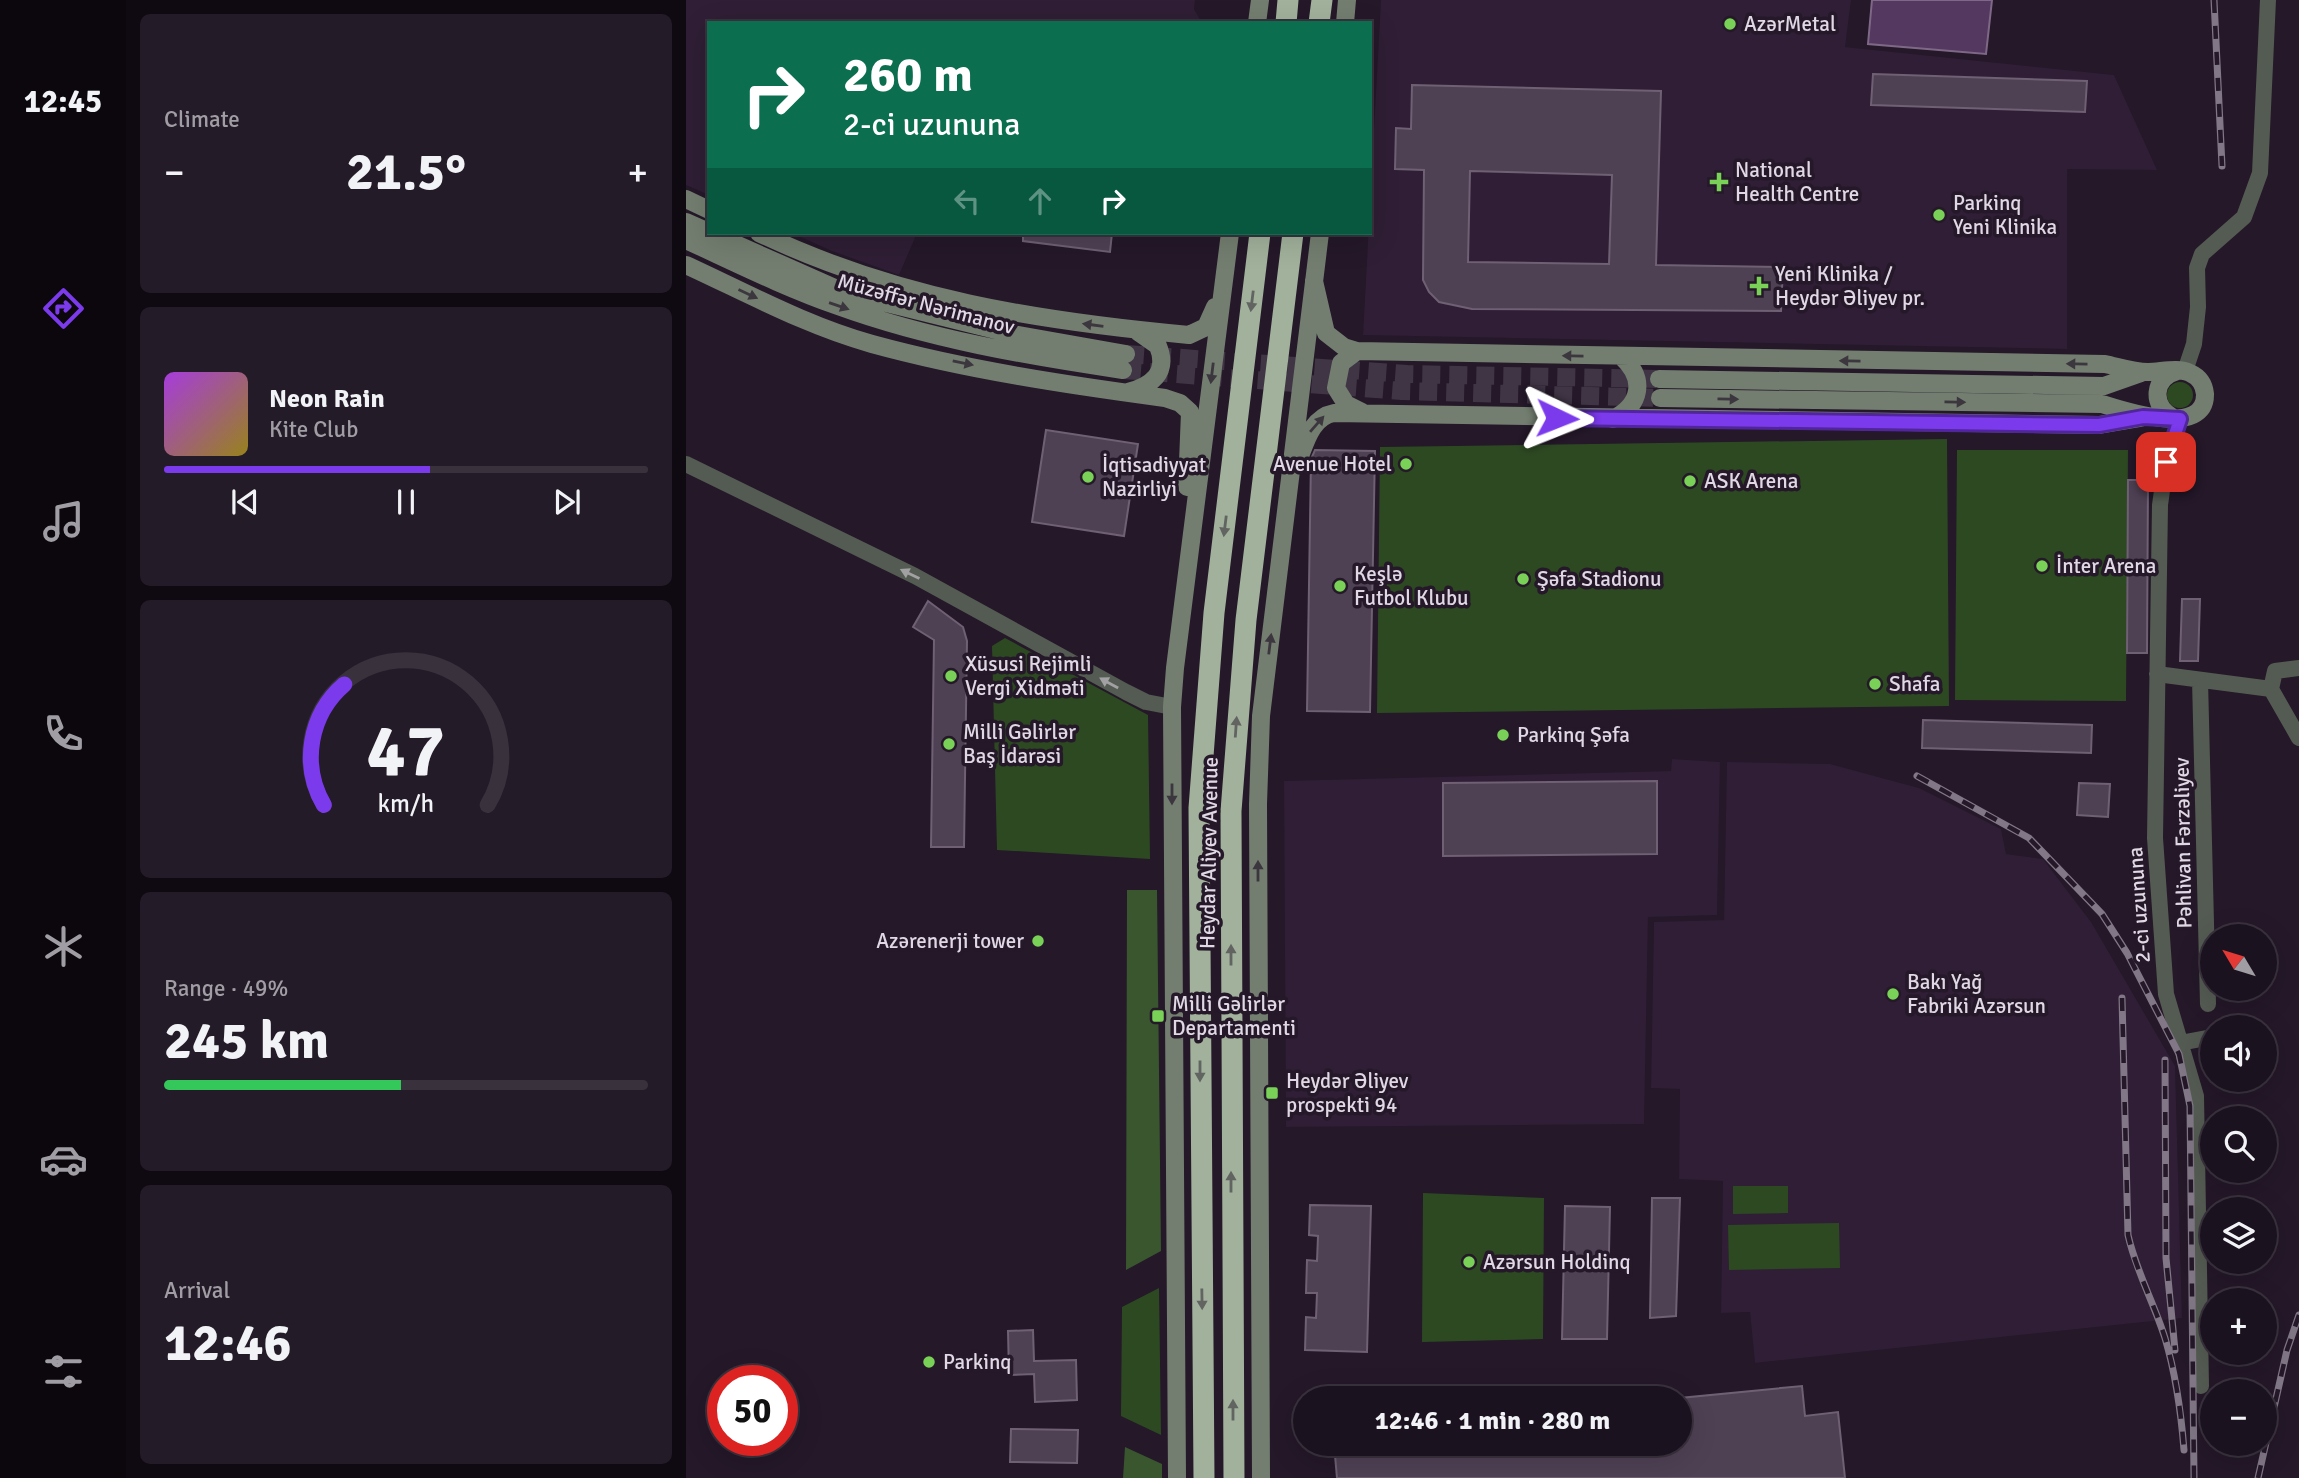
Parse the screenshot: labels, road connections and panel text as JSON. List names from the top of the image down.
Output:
{
  "streets": {
    "highway": ["Heydar Aliyev Avenue"],
    "main road": ["Müzəffər Nərimanov"],
    "street": ["Pəhlivan Fərzəliyev", "2-ci uzununa"]
  },
  "places": {
    "other": [
      "AzərMetal",
      "Parkinq Yeni Klinika",
      "Avenue Hotel",
      "İqtisadiyyat Nazirliyi",
      "ASK Arena",
      "İnter Arena",
      "Şəfa Stadionu",
      "Keşlə Futbol Klubu",
      "Xüsusi Rejimli Vergi Xidməti",
      "Shafa",
      "Parkinq Şəfa",
      "Milli Gəlirlər Baş İdarəsi",
      "Azərenerji tower",
      "Bakı Yağ Fabriki Azərsun",
      "Azərsun Holdinq",
      "Parkinq"
    ],
    "health": ["National Health Centre", "Yeni Klinika / Heydər Əliyev pr."],
    "transit": ["Milli Gəlirlər Departamenti", "Heydər Əliyev prospekti 94"]
  },
  "north": "top left",
  "page": {
    "tabs": "12:45",
    "tile": [
      "Climate",
      ["Range · 49%", "245 km"],
      ["Arrival", "12:46"]
    ],
    "turn": ["260 m", "2-ci uzununa"],
    "heat": ["−", "21.5°", "+"],
    "song": ["Neon Rain", "Kite Club"],
    "map_buttons": ["+", "−"],
    "limit": "50",
    "trip": "12:46 · 1 min · 280 m",
    "gauge": ["47", "km/h"]
  }
}
